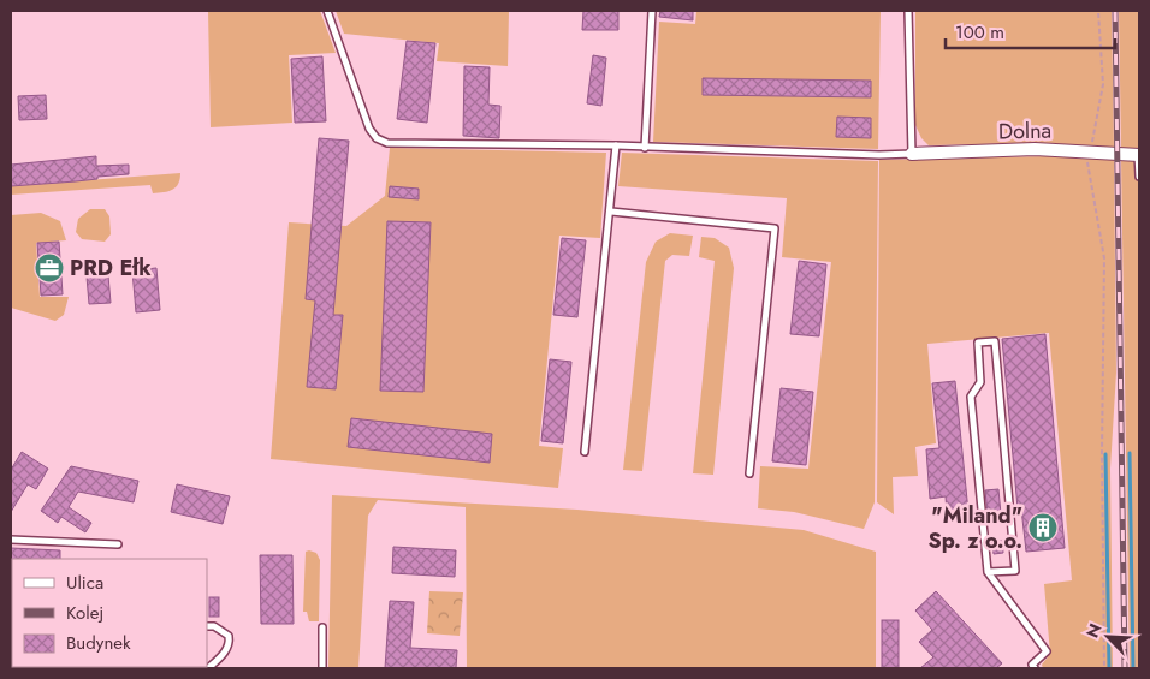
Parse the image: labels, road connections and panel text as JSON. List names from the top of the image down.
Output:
{
  "streets": {
    "street": ["Dolna"]
  },
  "places": {
    "office": ["PRD Ełk"],
    "building": ["\"Miland\" Sp. z o.o."]
  },
  "legend": ["Ulica", "Kolej", "Budynek"],
  "scale_bar": "100 m",
  "north": "top left"
}
